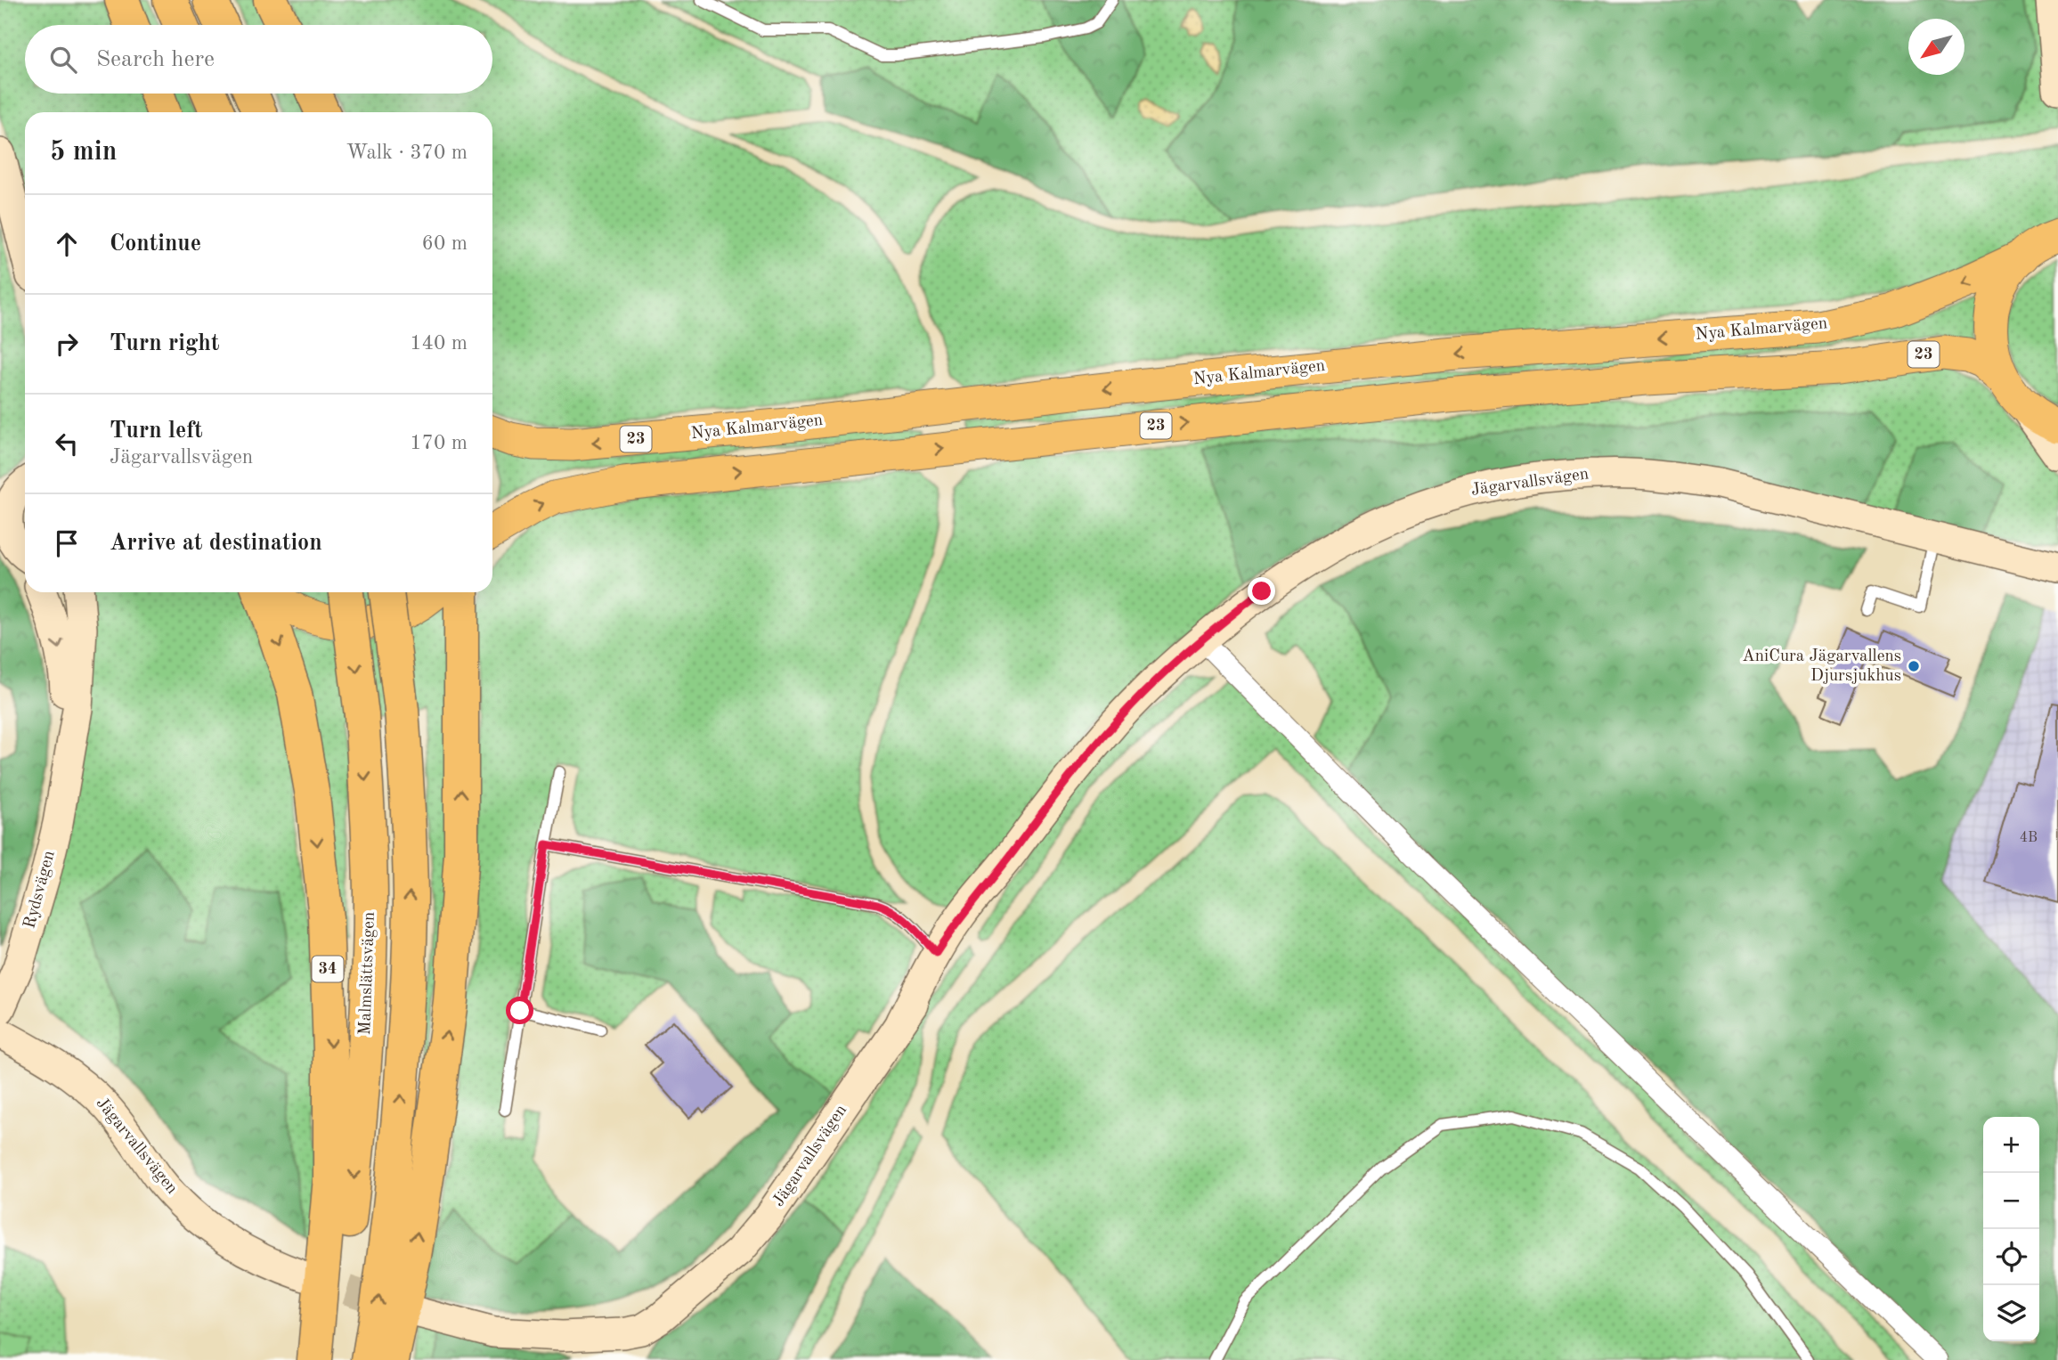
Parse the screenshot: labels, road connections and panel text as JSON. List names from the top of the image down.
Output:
{
  "streets": {
    "highway": ["34", "Malmslättsvägen"],
    "main road": ["Nya Kalmarvägen", "23"],
    "street": ["Jägarvallsvägen", "Rydsvägen"]
  },
  "crossings": [
    ["Nya Kalmarvägen", "23"]
  ],
  "places": ["AniCura Jägarvallens Djursjukhus"],
  "house_numbers": ["4B"],
  "north": "bottom left",
  "page": {
    "search": "Search here",
    "heading": ["5 min", "Walk · 370 m"],
    "list": [
      ["Continue", "60 m"],
      ["Turn right", "140 m"],
      ["Turn left", "Jägarvallsvägen", "170 m"],
      "Arrive at destination"
    ],
    "map_buttons": ["+", "−"]
  }
}
